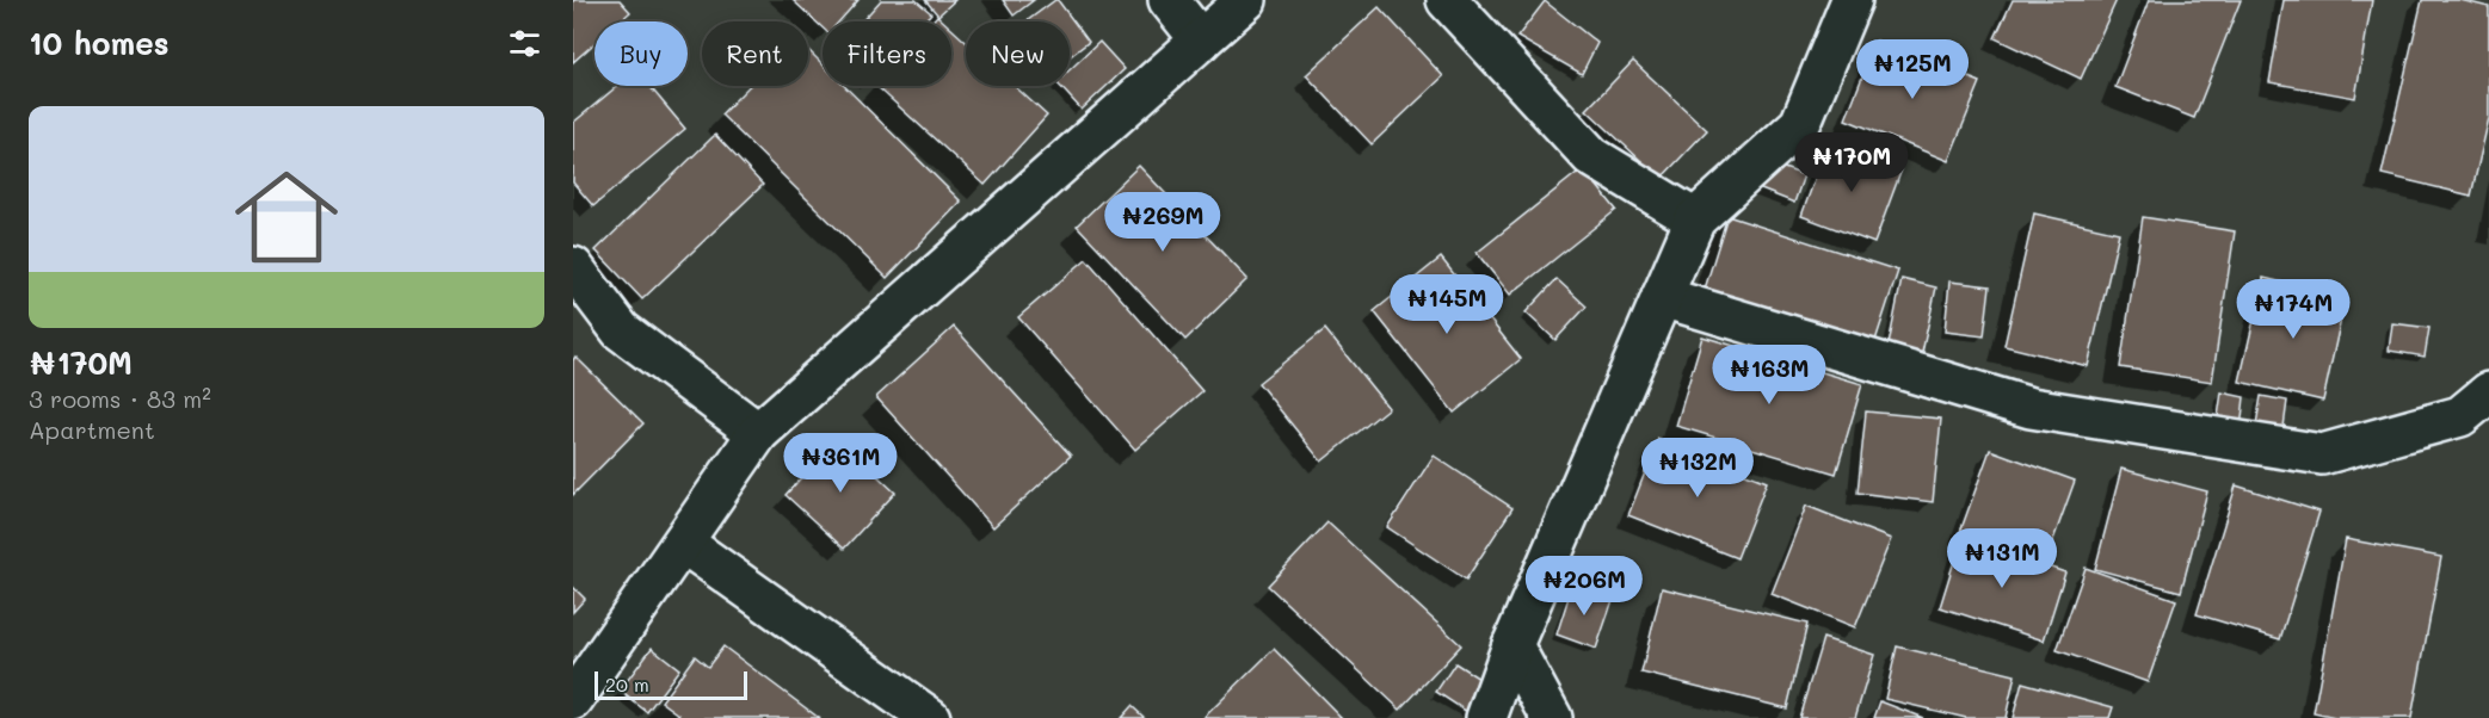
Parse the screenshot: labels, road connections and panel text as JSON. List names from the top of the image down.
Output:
{
  "scale_bar": "20 m",
  "page": {
    "heading": "10 homes",
    "chip": [
      "Buy",
      "Rent",
      "Filters",
      "New"
    ],
    "price": [
      "₦125M",
      "₦170M",
      "₦269M",
      "₦145M",
      "₦174M",
      "₦163M",
      "₦361M",
      "₦132M",
      "₦131M",
      "₦206M"
    ],
    "list": [
      {
        "name": "₦170M",
        "note": "3 rooms · 83 m² · Apartment"
      }
    ],
    "scale": "20 m"
  }
}
